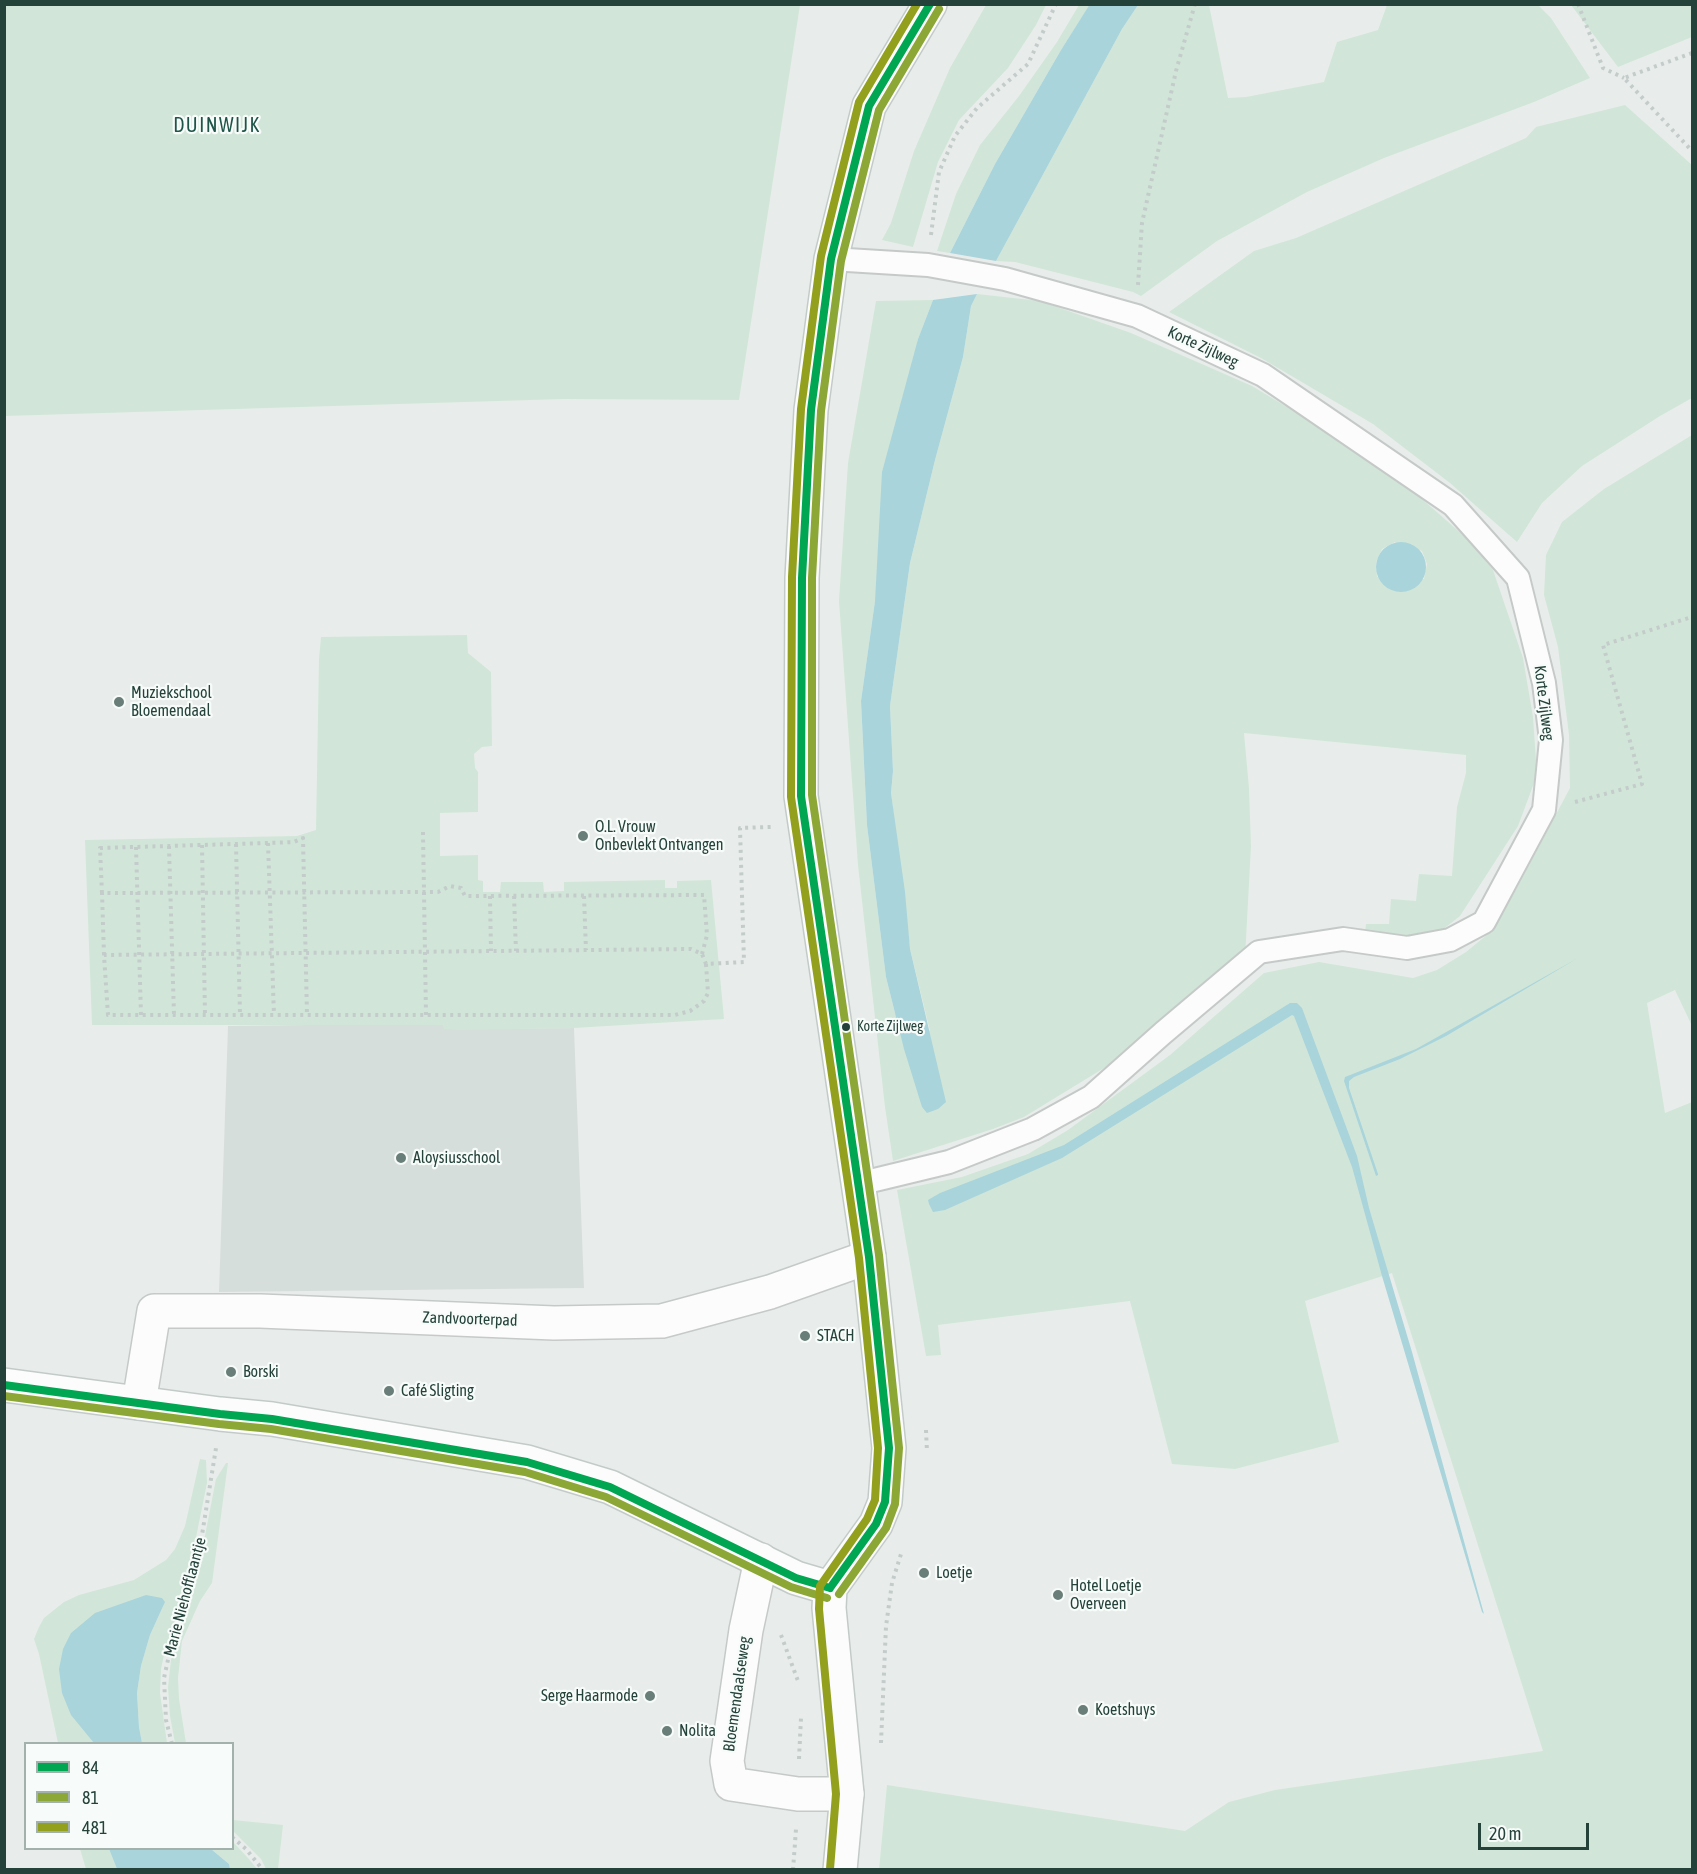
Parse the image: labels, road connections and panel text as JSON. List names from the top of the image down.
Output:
{
  "streets": {
    "main road": ["Zandvoorterpad", "Bloemendaalseweg"],
    "lane": ["Korte Zijlweg"],
    "path": ["Marie Niehofflaantje"]
  },
  "districts": ["DUINWIJK"],
  "places": [
    "Muziekschool Bloemendaal",
    "O.L. Vrouw Onbevlekt Ontvangen",
    "Korte Zijlweg",
    "Aloysiusschool",
    "STACH",
    "Borski",
    "Café Sligting",
    "Loetje",
    "Hotel Loetje Overveen",
    "Serge Haarmode",
    "Koetshuys",
    "Nolita"
  ],
  "lines": ["transit line 84", "transit line 481", "transit line 81"],
  "legend": ["84", "81", "481"],
  "scale_bar": "20 m"
}
